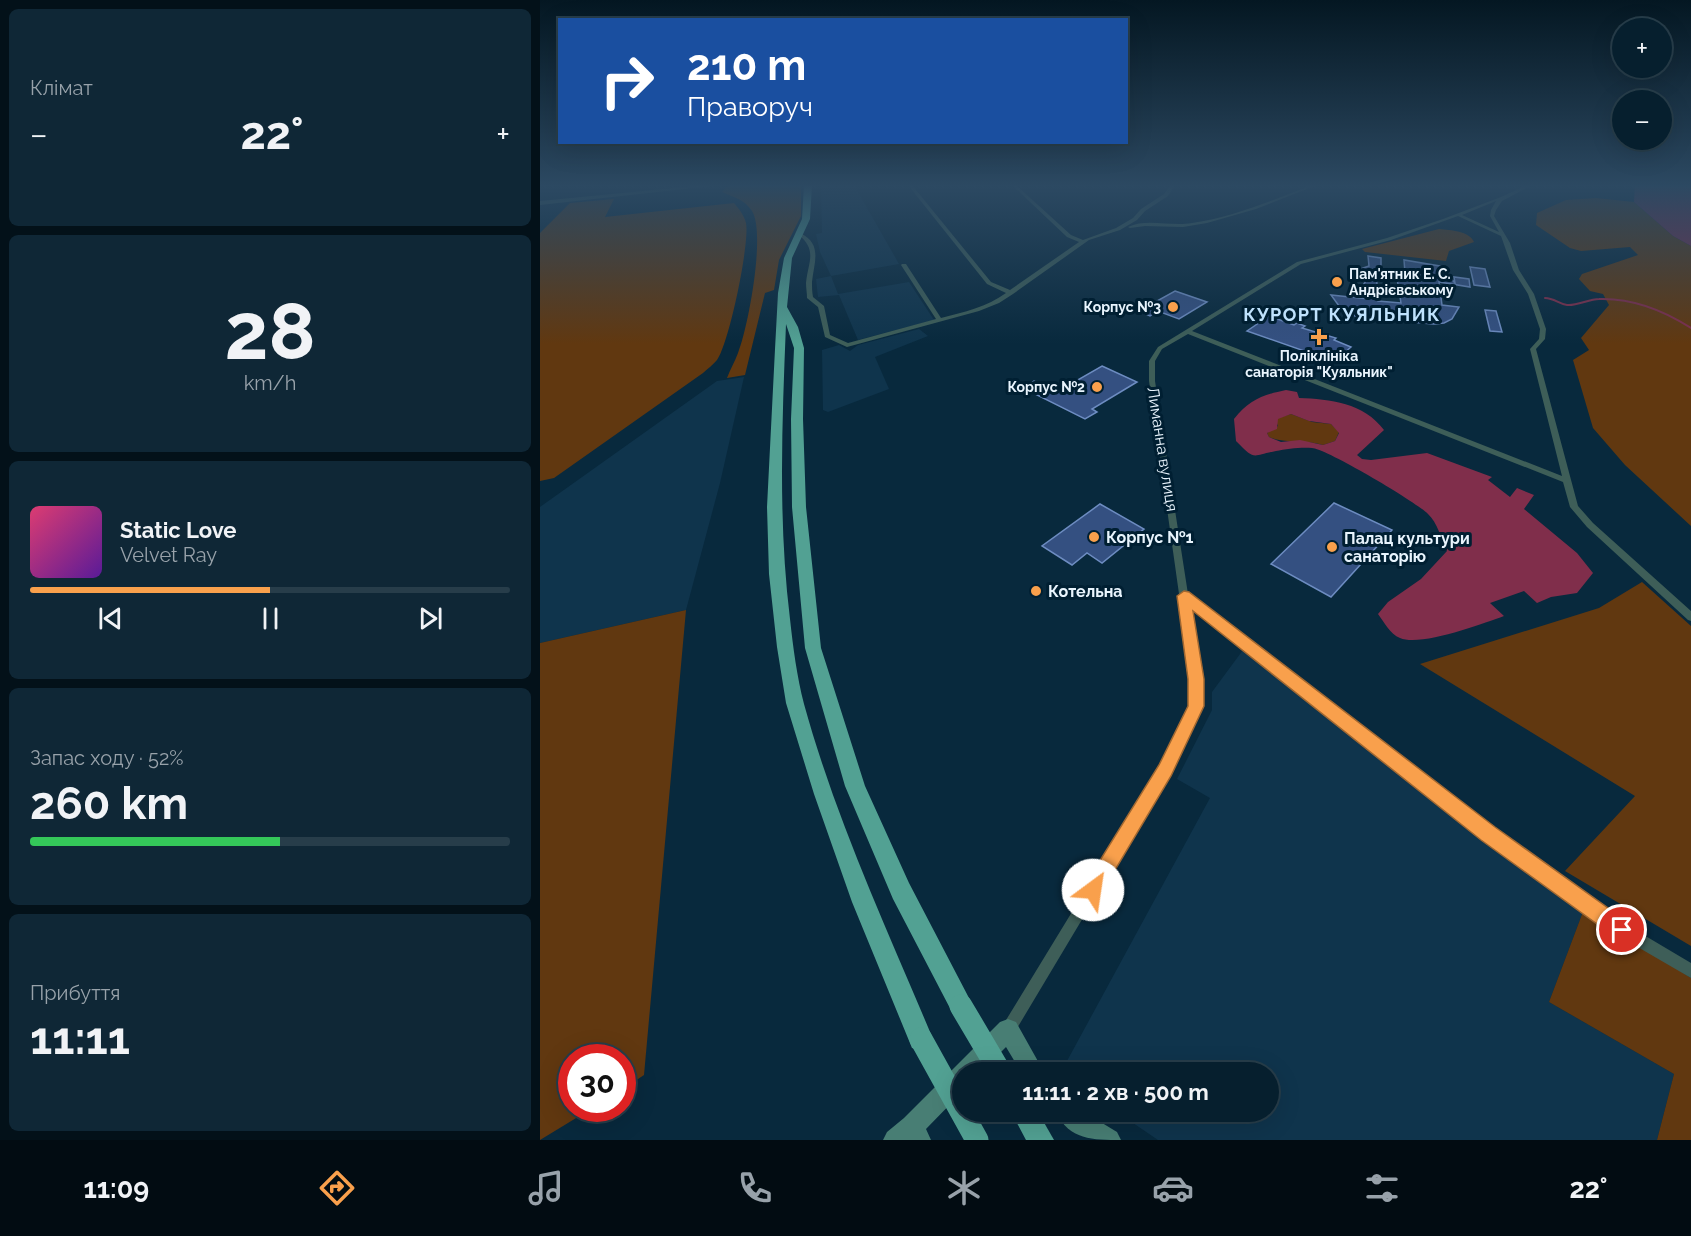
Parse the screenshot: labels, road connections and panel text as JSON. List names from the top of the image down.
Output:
{
  "streets": {
    "main road": ["Лиманна вулиця"]
  },
  "districts": ["КУРОРТ КУЯЛЬНИК"],
  "places": {
    "other": [
      "Пам'ятник Е. С. Андрієвському",
      "Корпус №3",
      "Корпус №2",
      "Корпус №1",
      "Палац культури санаторію",
      "Котельна"
    ],
    "health": ["Поліклініка санаторія \"Куяльник\""]
  },
  "page": {
    "tile": [
      "Клімат",
      ["28", "km/h"],
      ["Запас ходу · 52%", "260 km"],
      ["Прибуття", "11:11"]
    ],
    "map_buttons": ["+", "−"],
    "turn": ["210 m", "Праворуч"],
    "heat": ["−", "22°", "+"],
    "song": ["Static Love", "Velvet Ray"],
    "limit": "30",
    "trip": "11:11 · 2 хв · 500 m",
    "tabs": ["11:09", "22°"]
  }
}
